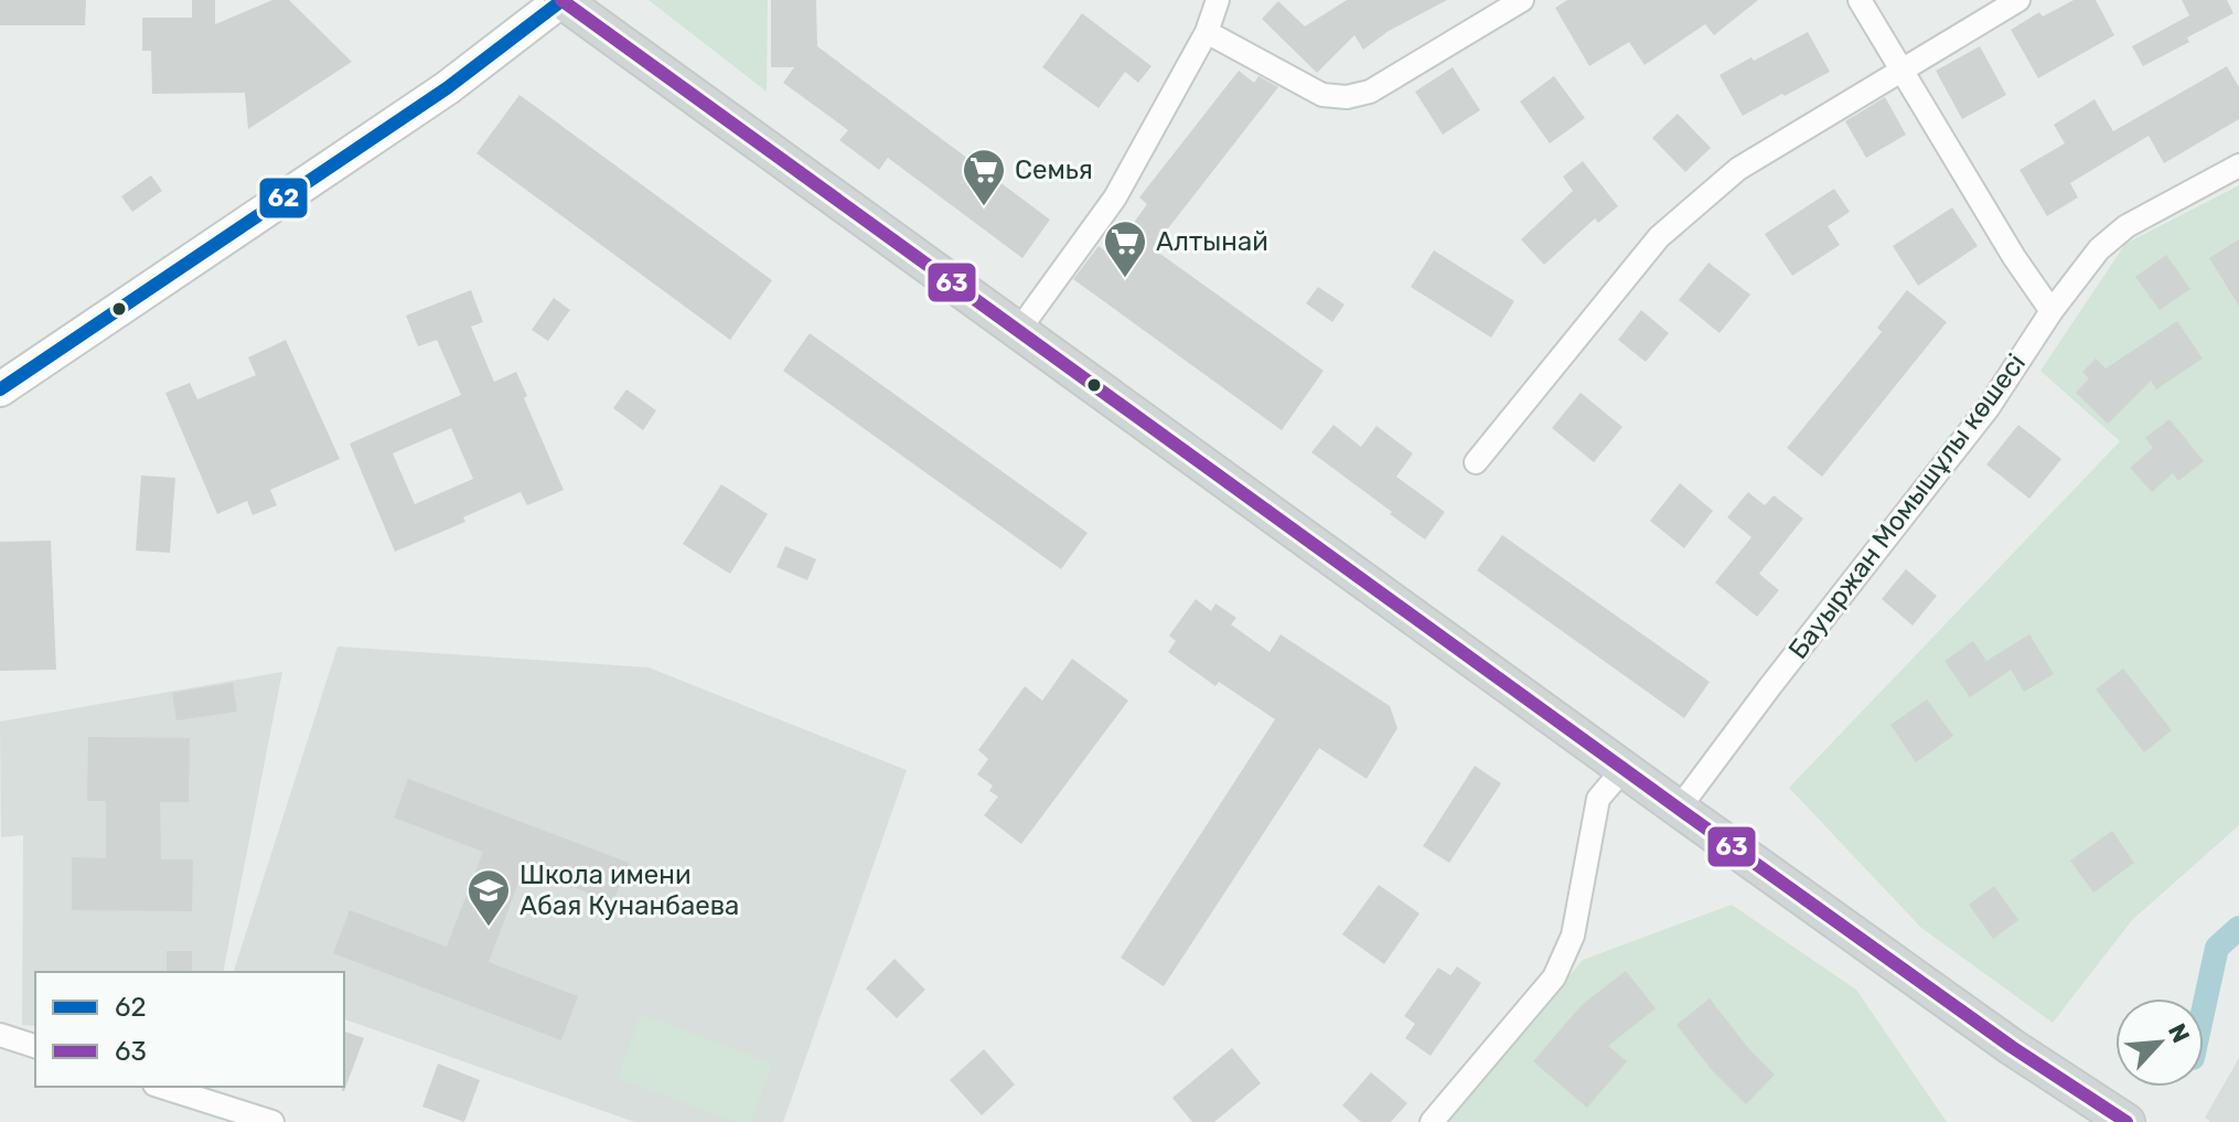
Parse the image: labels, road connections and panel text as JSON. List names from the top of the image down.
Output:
{
  "streets": {
    "street": ["Бауыржан Момышұлы көшесі"]
  },
  "places": {
    "supermarket": ["Семья", "Алтынай"],
    "school or university": ["Школа имени Абая Кунанбаева"]
  },
  "lines": ["transit line 62", "transit line 63"],
  "legend": ["62", "63"],
  "north": "top right"
}
